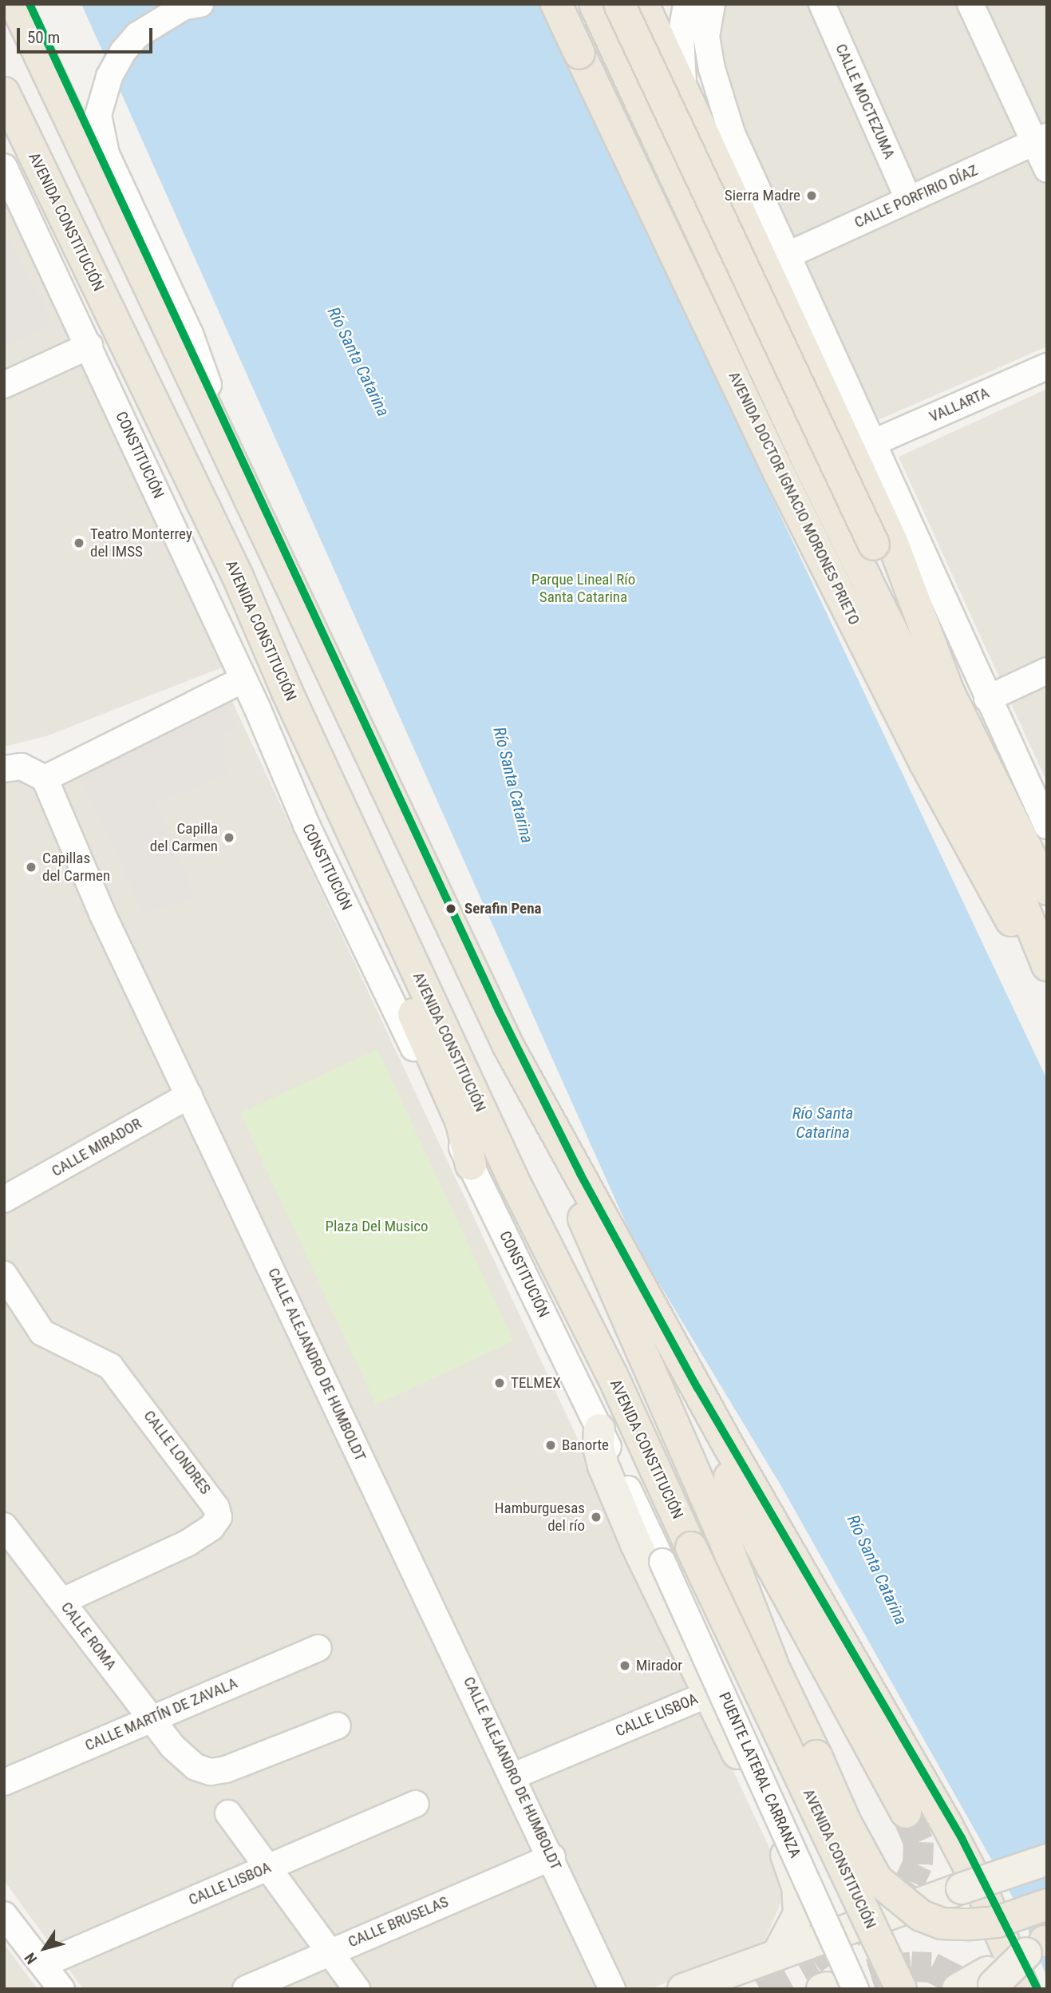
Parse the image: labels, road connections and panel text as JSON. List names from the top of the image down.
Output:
{
  "streets": {
    "highway": ["AVENIDA CONSTITUCIÓN", "AVENIDA DOCTOR IGNACIO MORONES PRIETO"],
    "street": [
      "CALLE MOCTEZUMA",
      "CALLE PORFIRIO DÍAZ",
      "VALLARTA",
      "CONSTITUCIÓN",
      "CALLE MIRADOR",
      "CALLE ALEJANDRO DE HUMBOLDT",
      "CALLE LONDRES",
      "CALLE ROMA",
      "CALLE MARTÍN DE ZAVALA",
      "CALLE LISBOA",
      "PUENTE LATERAL CARRANZA",
      "CALLE BRUSELAS"
    ]
  },
  "crossings": [
    ["CALLE MOCTEZUMA", "CALLE PORFIRIO DÍAZ"],
    ["CONSTITUCIÓN", "PUENTE LATERAL CARRANZA"],
    ["CALLE MIRADOR", "CALLE ALEJANDRO DE HUMBOLDT"],
    ["CALLE ALEJANDRO DE HUMBOLDT", "CALLE LISBOA"],
    ["CALLE ALEJANDRO DE HUMBOLDT", "CALLE BRUSELAS"],
    ["CALLE LONDRES", "CALLE ROMA"],
    ["CALLE ROMA", "CALLE MARTÍN DE ZAVALA"]
  ],
  "water": ["Río Santa Catarina"],
  "parks": ["Parque Lineal Río Santa Catarina", "Plaza Del Musico"],
  "places": [
    "Sierra Madre",
    "Teatro Monterrey del IMSS",
    "Capilla del Carmen",
    "Capillas del Carmen",
    "Serafin Pena",
    "TELMEX",
    "Banorte",
    "Hamburguesas del río",
    "Mirador"
  ],
  "scale_bar": "50 m",
  "north": "bottom left"
}
